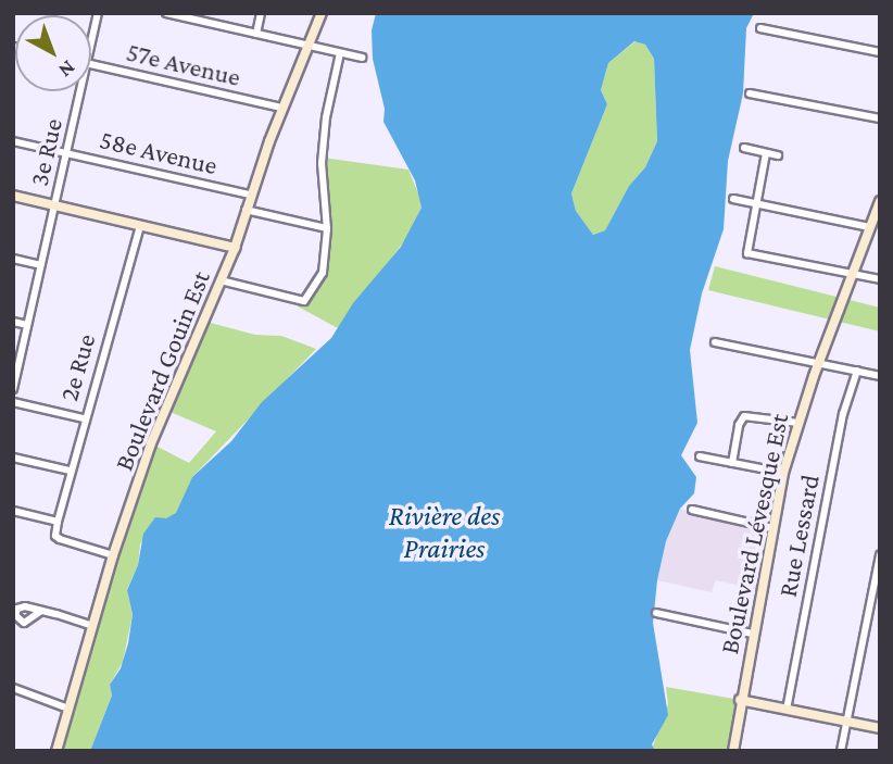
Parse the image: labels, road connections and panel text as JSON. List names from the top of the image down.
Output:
{
  "streets": {
    "street": [
      "57e Avenue",
      "3e Rue",
      "58e Avenue",
      "2e Rue",
      "Boulevard Gouin Est",
      "Boulevard Lévesque Est",
      "Rue Lessard"
    ]
  },
  "crossings": [
    ["57e Avenue", "Boulevard Gouin Est"],
    ["3e Rue", "58e Avenue"],
    ["58e Avenue", "Boulevard Gouin Est"]
  ],
  "water": ["Rivière des Prairies"],
  "north": "bottom right"
}
